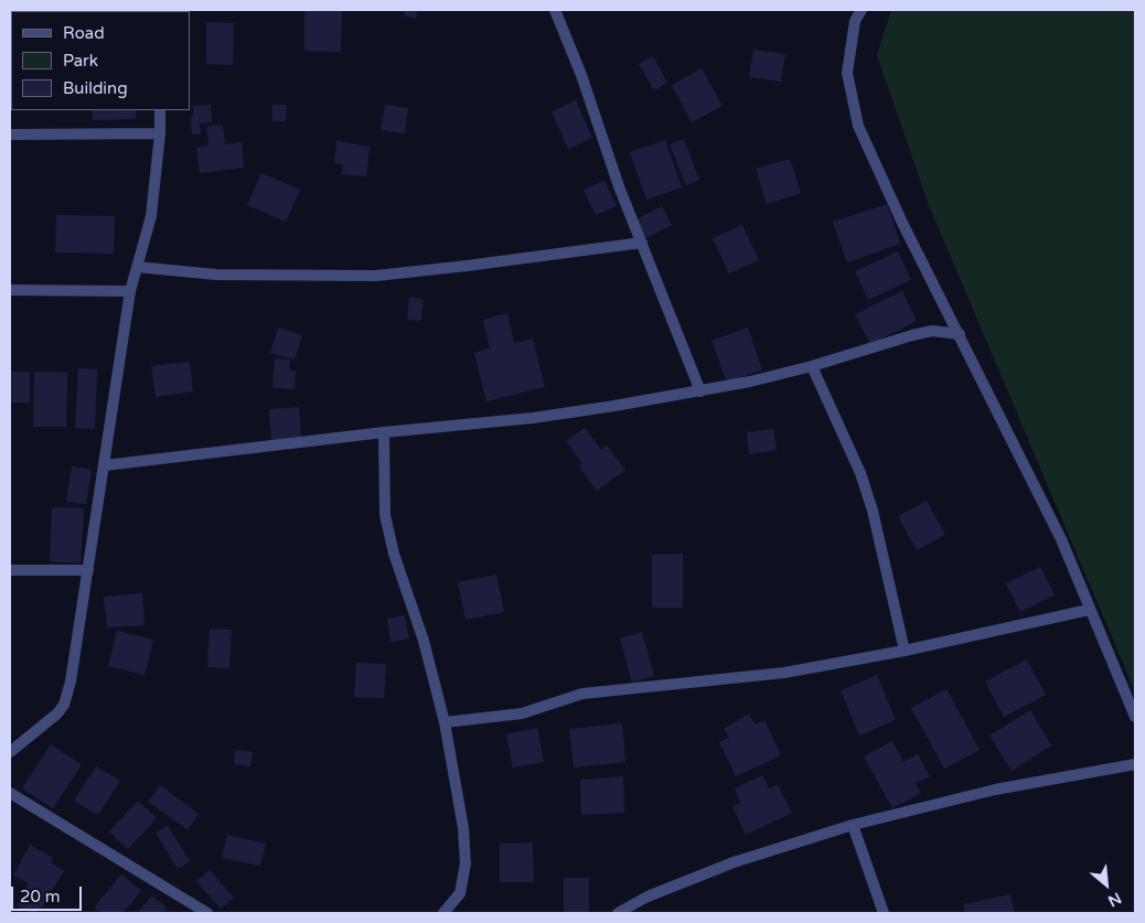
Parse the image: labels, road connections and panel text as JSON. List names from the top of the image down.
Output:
{
  "legend": ["Road", "Park", "Building"],
  "scale_bar": "20 m",
  "north": "bottom right"
}
